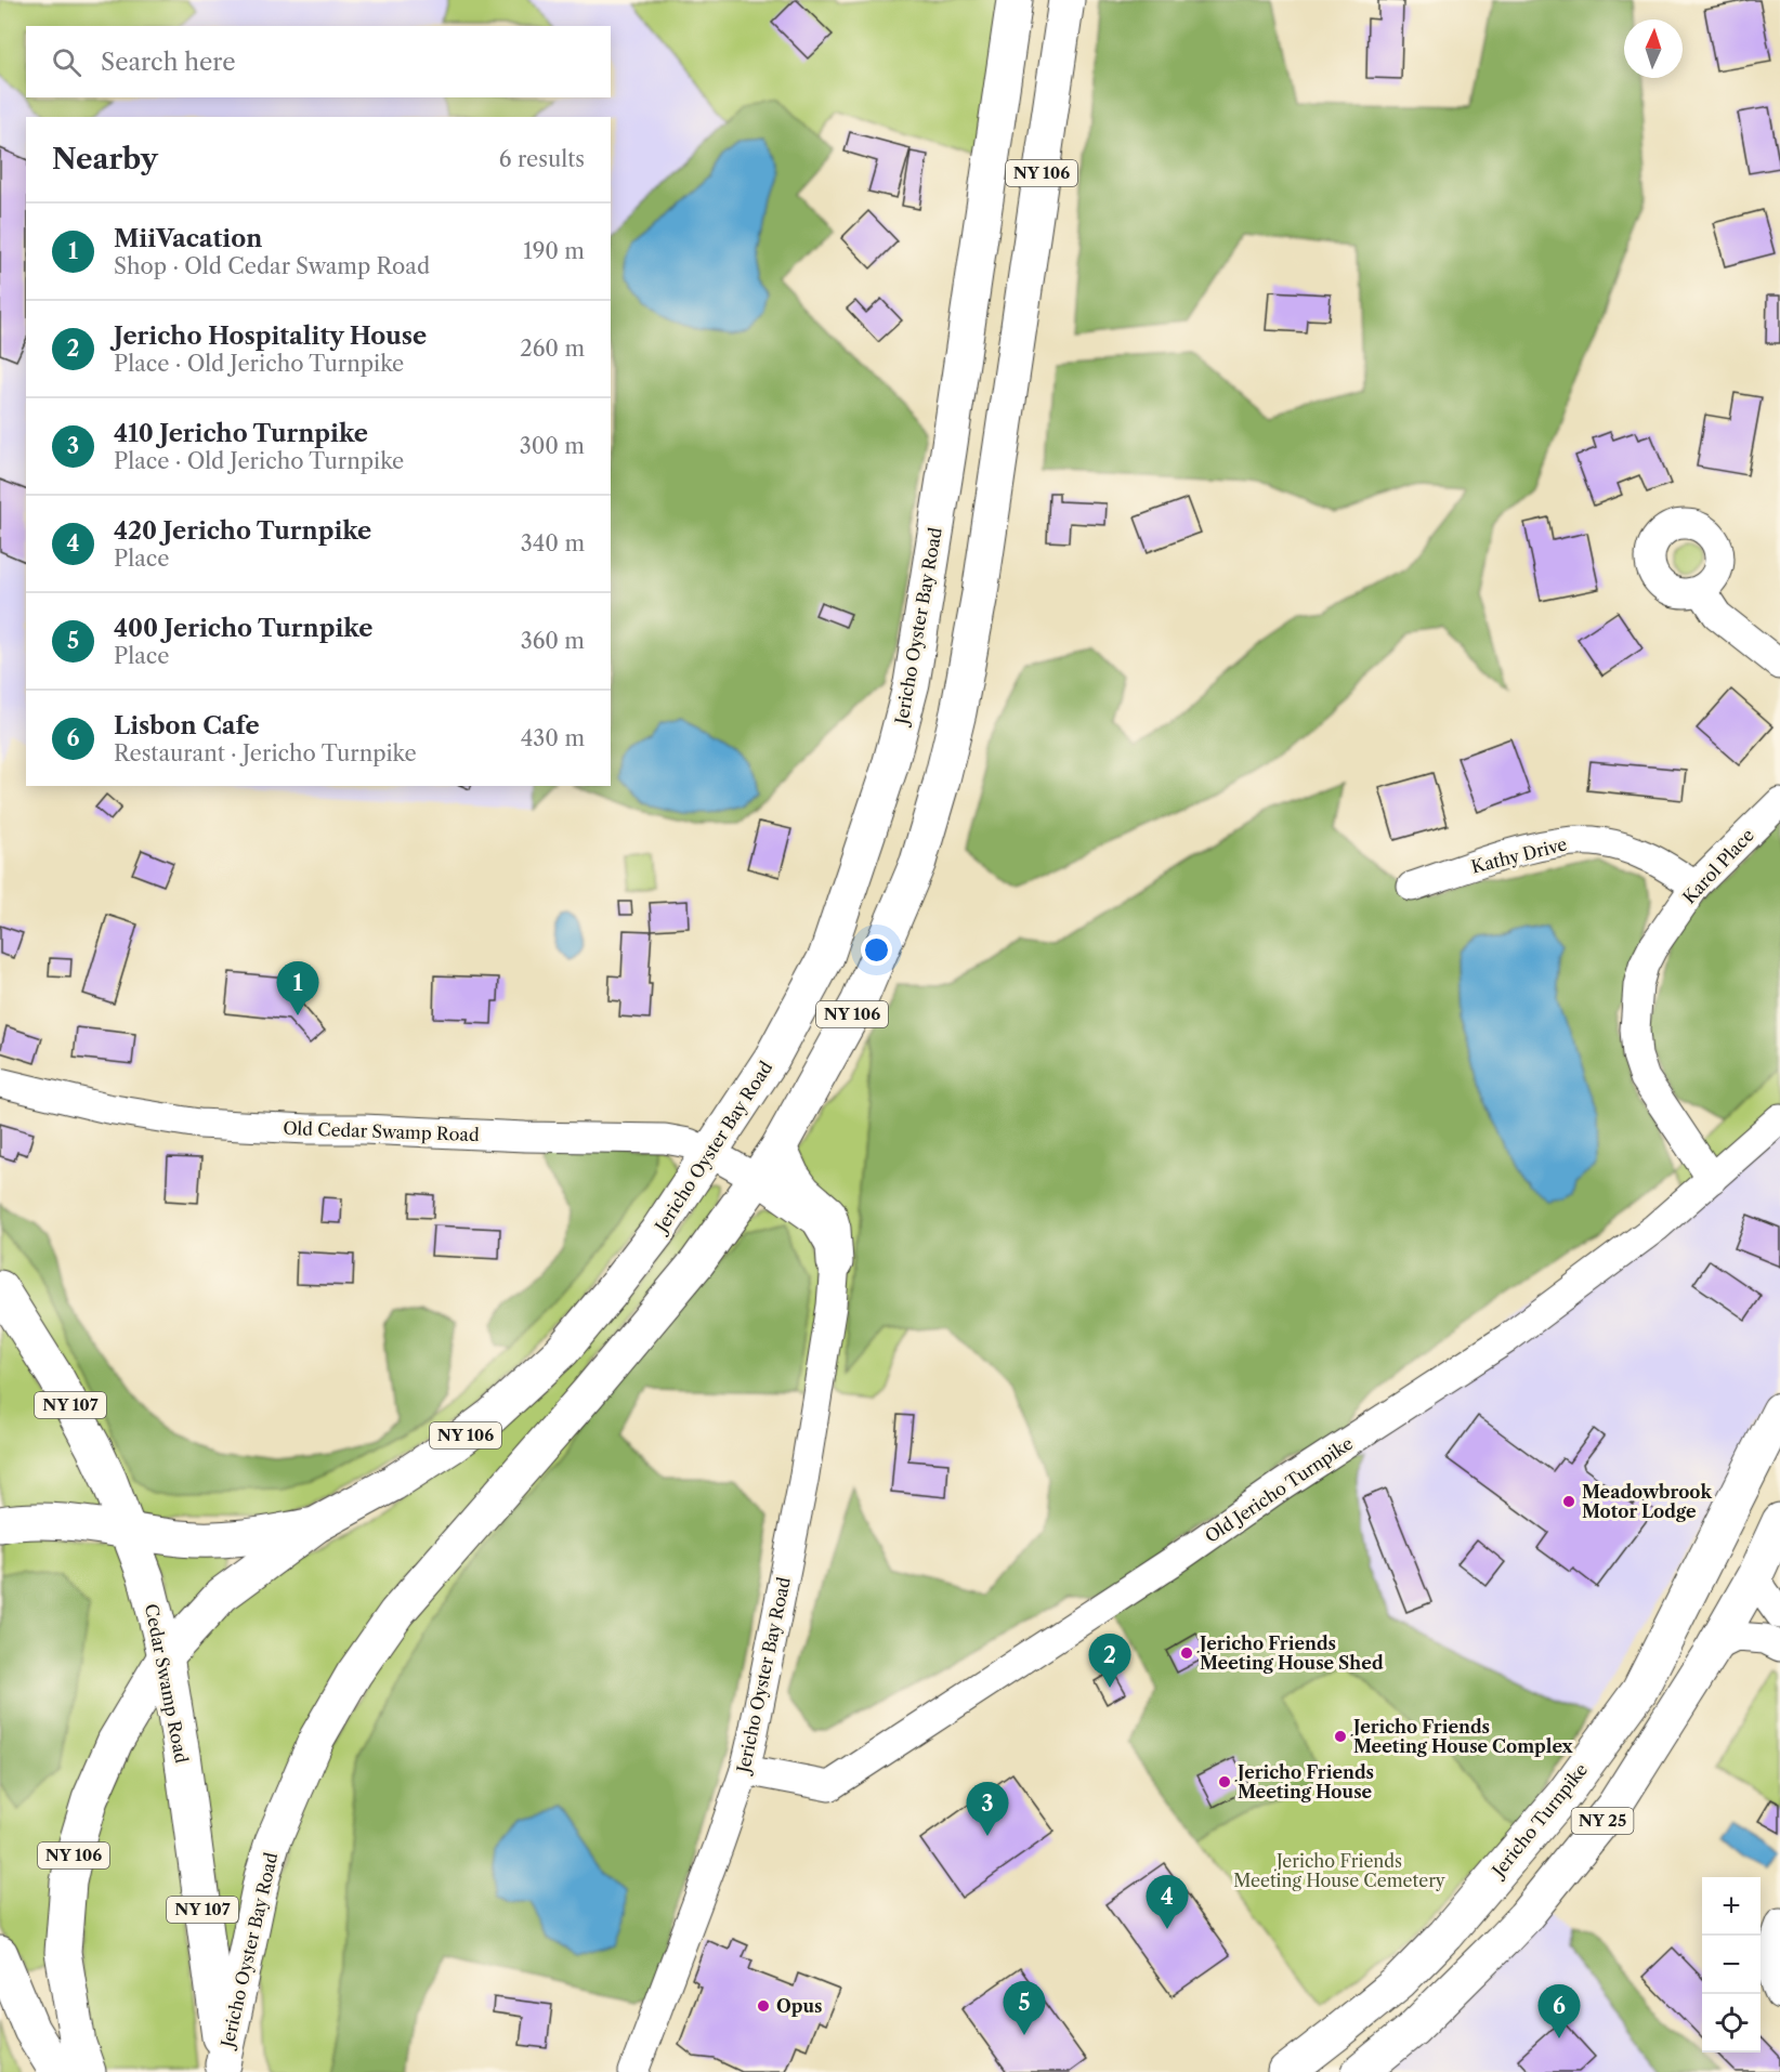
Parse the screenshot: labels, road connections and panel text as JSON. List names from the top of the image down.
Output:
{
  "streets": {
    "main road": [
      "NY 106",
      "Jericho Oyster Bay Road",
      "NY 107",
      "Cedar Swamp Road",
      "Jericho Turnpike",
      "NY 25"
    ],
    "street": [
      "Kathy Drive",
      "Karol Place",
      "Old Cedar Swamp Road",
      "Old Jericho Turnpike"
    ]
  },
  "crossings": [
    ["Jericho Oyster Bay Road", "Old Cedar Swamp Road"],
    ["Jericho Oyster Bay Road", "Old Jericho Turnpike"],
    ["Jericho Oyster Bay Road", "Cedar Swamp Road"],
    ["Kathy Drive", "Karol Place"],
    ["Karol Place", "Old Jericho Turnpike"]
  ],
  "parks": ["Jericho Friends Meeting House Cemetery"],
  "places": [
    "Meadowbrook Motor Lodge",
    "Jericho Friends Meeting House Shed",
    "Jericho Friends Meeting House Complex",
    "Jericho Friends Meeting House",
    "Opus"
  ],
  "north": "top",
  "page": {
    "search": "Search here",
    "heading": ["Nearby", "6 results"],
    "list": [
      {
        "mark": "1",
        "name": "MiiVacation",
        "note": "Shop · Old Cedar Swamp Road",
        "value": "190 m"
      },
      {
        "mark": "2",
        "name": "Jericho Hospitality House",
        "note": "Place · Old Jericho Turnpike",
        "value": "260 m"
      },
      {
        "mark": "3",
        "name": "410 Jericho Turnpike",
        "note": "Place · Old Jericho Turnpike",
        "value": "300 m"
      },
      {
        "mark": "4",
        "name": "420 Jericho Turnpike",
        "note": "Place",
        "value": "340 m"
      },
      {
        "mark": "5",
        "name": "400 Jericho Turnpike",
        "note": "Place",
        "value": "360 m"
      },
      {
        "mark": "6",
        "name": "Lisbon Cafe",
        "note": "Restaurant · Jericho Turnpike",
        "value": "430 m"
      }
    ],
    "pins": [
      "1",
      "2",
      "3",
      "4",
      "5",
      "6"
    ],
    "map_buttons": ["+", "−"]
  }
}
